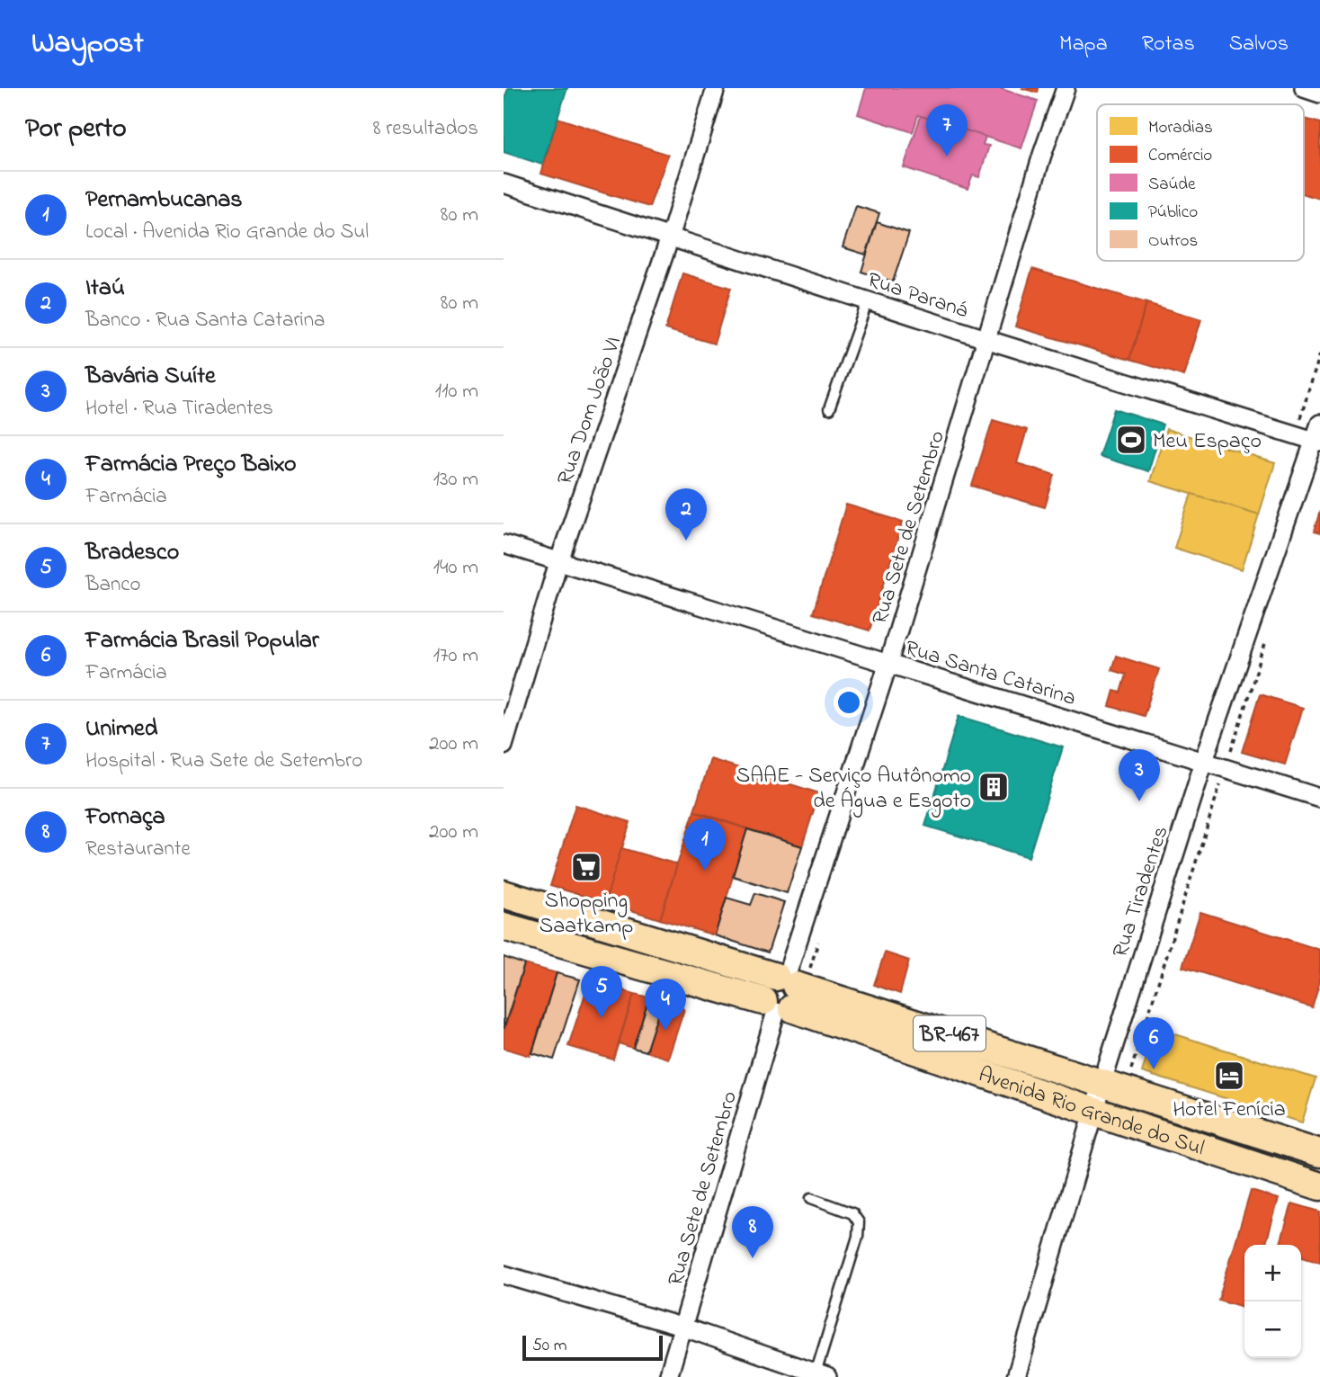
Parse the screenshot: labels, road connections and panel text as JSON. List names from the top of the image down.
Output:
{
  "streets": {
    "main road": ["BR-467", "Avenida Rio Grande do Sul"],
    "street": [
      "Rua Paraná",
      "Rua Dom João VI",
      "Rua Sete de Setembro",
      "Rua Santa Catarina",
      "Rua Tiradentes"
    ]
  },
  "crossings": [
    ["Rua Paraná", "Rua Dom João VI"],
    ["Rua Paraná", "Rua Sete de Setembro"],
    ["Rua Paraná", "Rua Tiradentes"],
    ["Rua Dom João VI", "Rua Santa Catarina"],
    ["Rua Sete de Setembro", "Rua Santa Catarina"],
    ["Rua Sete de Setembro", "Avenida Rio Grande do Sul"],
    ["Rua Santa Catarina", "Rua Tiradentes"],
    ["Rua Tiradentes", "Avenida Rio Grande do Sul"]
  ],
  "places": {
    "sports": ["Meu Espaço"],
    "building": ["SAAE - Serviço Autônomo de Água e Esgoto"],
    "supermarket": ["Shopping Saatkamp"],
    "hotel": ["Hotel Fenícia"]
  },
  "legend": [
    "Moradias",
    "Comércio",
    "Saúde",
    "Público",
    "Outros"
  ],
  "scale_bar": "50 m",
  "page": {
    "header": "Waypost",
    "nav": ["Mapa", "Rotas", "Salvos"],
    "heading": ["Por perto", "8 resultados"],
    "pins": [
      "7",
      "2",
      "3",
      "1",
      "5",
      "4",
      "6",
      "8"
    ],
    "list": [
      {
        "mark": "1",
        "name": "Pernambucanas",
        "note": "Local · Avenida Rio Grande do Sul",
        "value": "80 m"
      },
      {
        "mark": "2",
        "name": "Itaú",
        "note": "Banco · Rua Santa Catarina",
        "value": "80 m"
      },
      {
        "mark": "3",
        "name": "Bavária Suíte",
        "note": "Hotel · Rua Tiradentes",
        "value": "110 m"
      },
      {
        "mark": "4",
        "name": "Farmácia Preço Baixo",
        "note": "Farmácia",
        "value": "130 m"
      },
      {
        "mark": "5",
        "name": "Bradesco",
        "note": "Banco",
        "value": "140 m"
      },
      {
        "mark": "6",
        "name": "Farmácia Brasil Popular",
        "note": "Farmácia",
        "value": "170 m"
      },
      {
        "mark": "7",
        "name": "Unimed",
        "note": "Hospital · Rua Sete de Setembro",
        "value": "200 m"
      },
      {
        "mark": "8",
        "name": "Fornaça",
        "note": "Restaurante",
        "value": "200 m"
      }
    ],
    "map_buttons": ["+", "−"],
    "scale": "50 m"
  }
}
